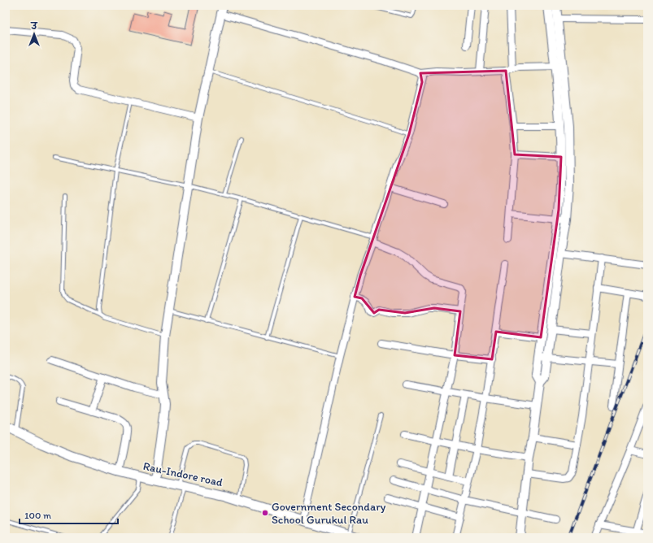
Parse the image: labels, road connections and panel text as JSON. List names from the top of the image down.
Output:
{
  "streets": {
    "main road": ["Rau-Indore road"]
  },
  "places": ["Government Secondary School Gurukul Rau"],
  "scale_bar": "100 m",
  "north": "top"
}
